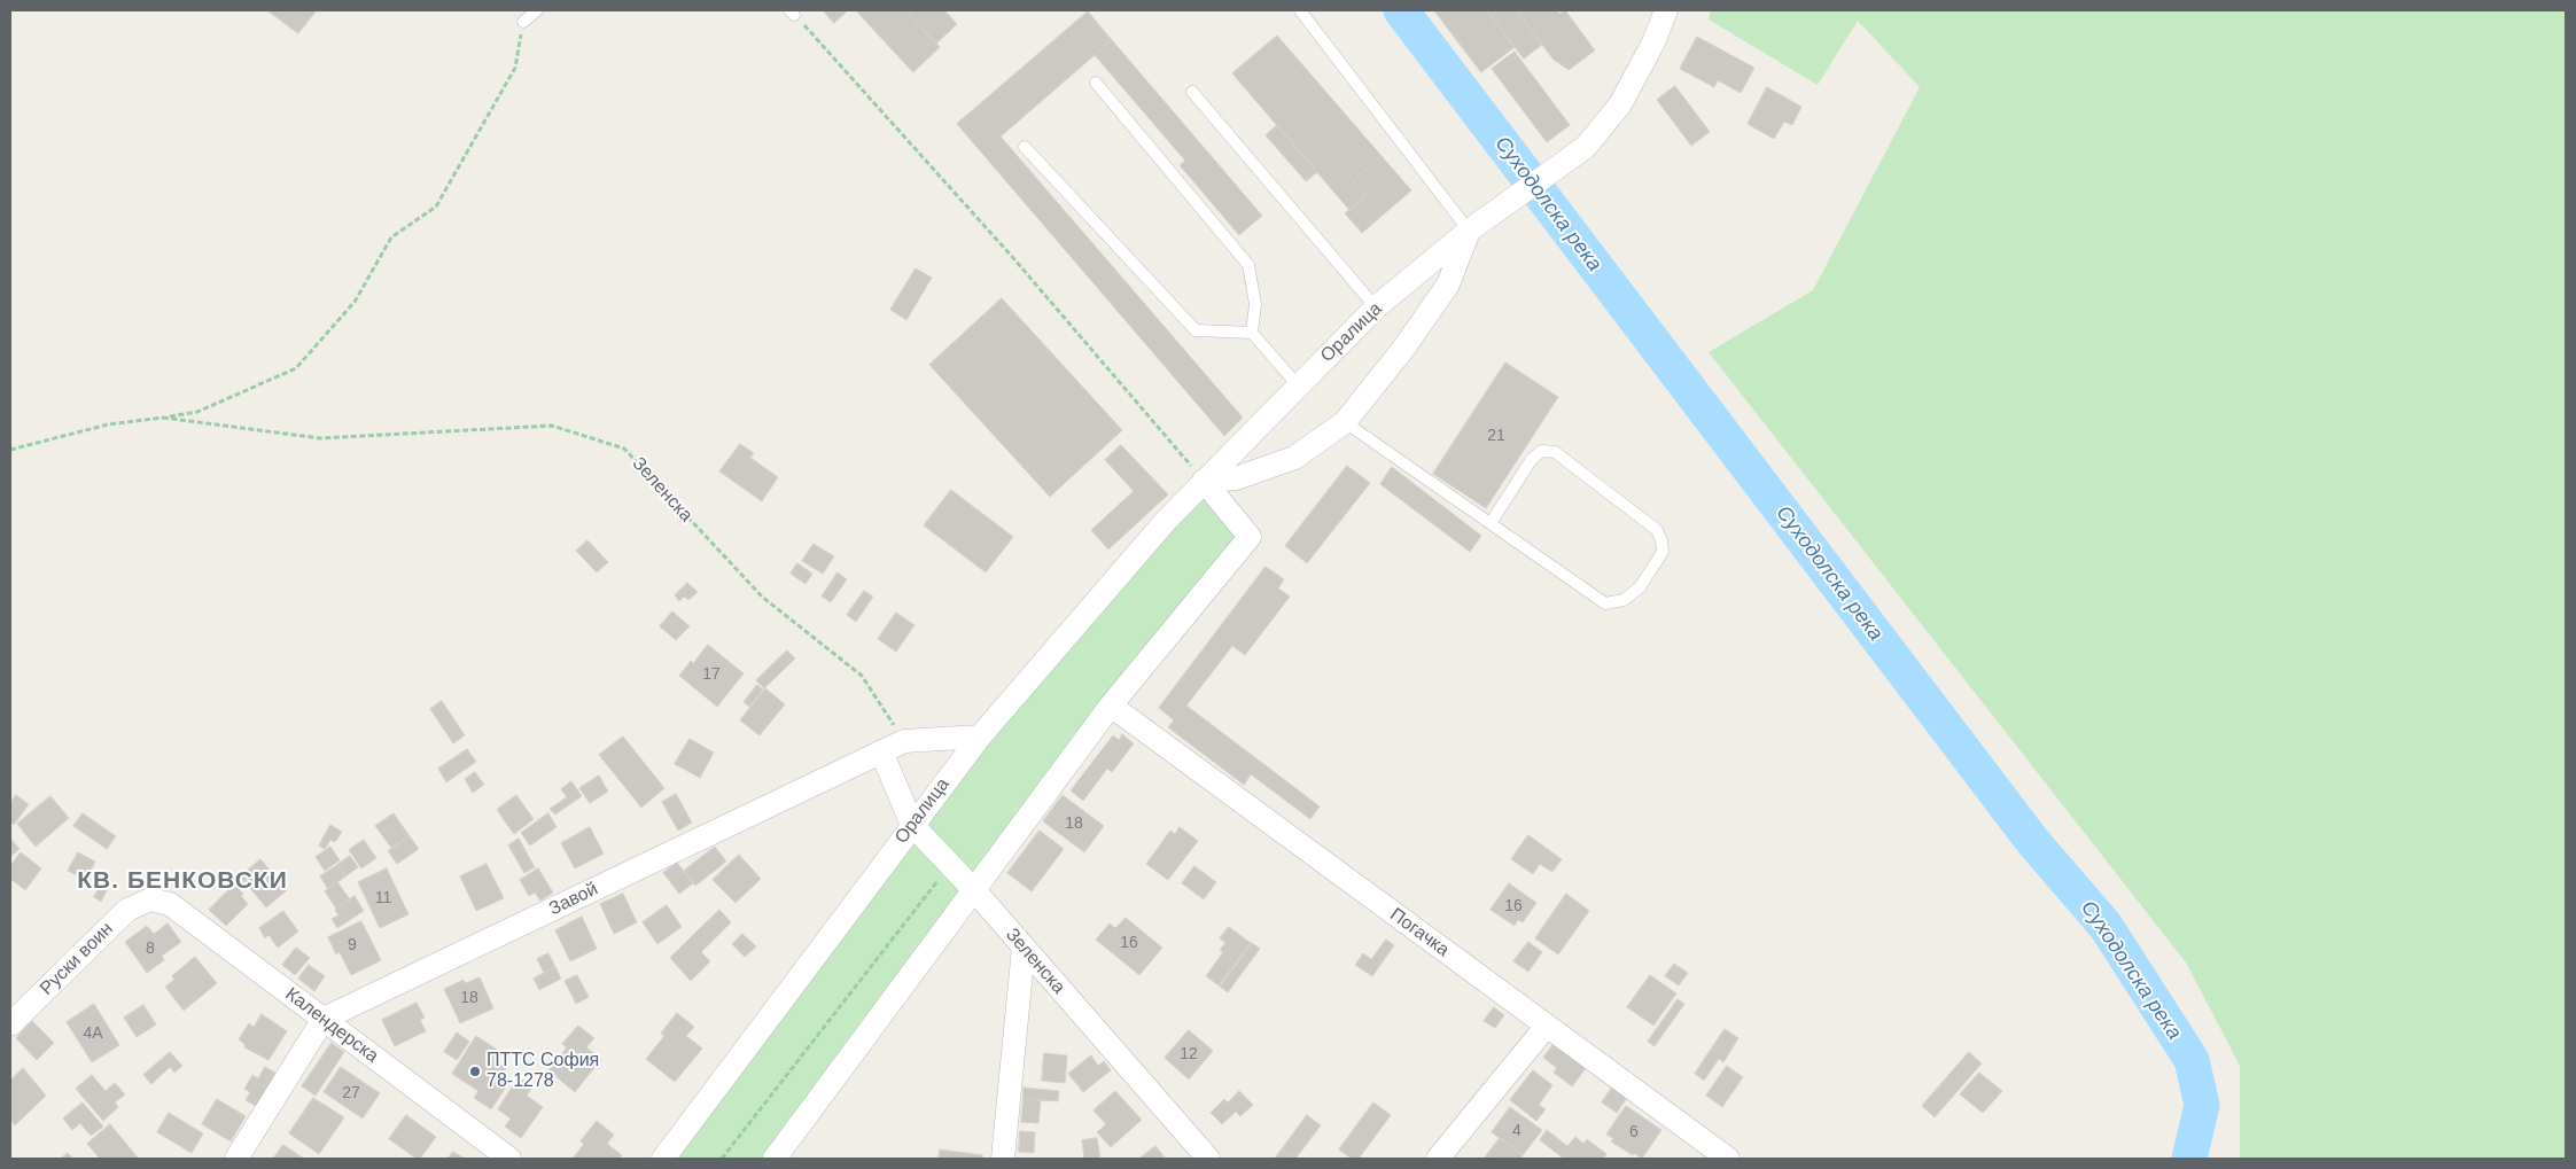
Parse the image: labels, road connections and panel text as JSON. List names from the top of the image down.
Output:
{
  "streets": {
    "street": [
      "Оралица",
      "Зеленска",
      "Завой",
      "Погачка",
      "Руски воин",
      "Календерска"
    ]
  },
  "crossings": [
    ["Оралица", "Зеленска"],
    ["Оралица", "Завой"],
    ["Зеленска", "Завой"],
    ["Завой", "Календерска"],
    ["Руски воин", "Календерска"]
  ],
  "districts": ["КВ. БЕНКОВСКИ"],
  "water": ["Суходолска река"],
  "places": ["ПТТС София 78-1278"],
  "house_numbers": [
    "21",
    "17",
    "18",
    "11",
    "16",
    "16",
    "9",
    "8",
    "18",
    "4А",
    "12",
    "27",
    "4",
    "6"
  ]
}
